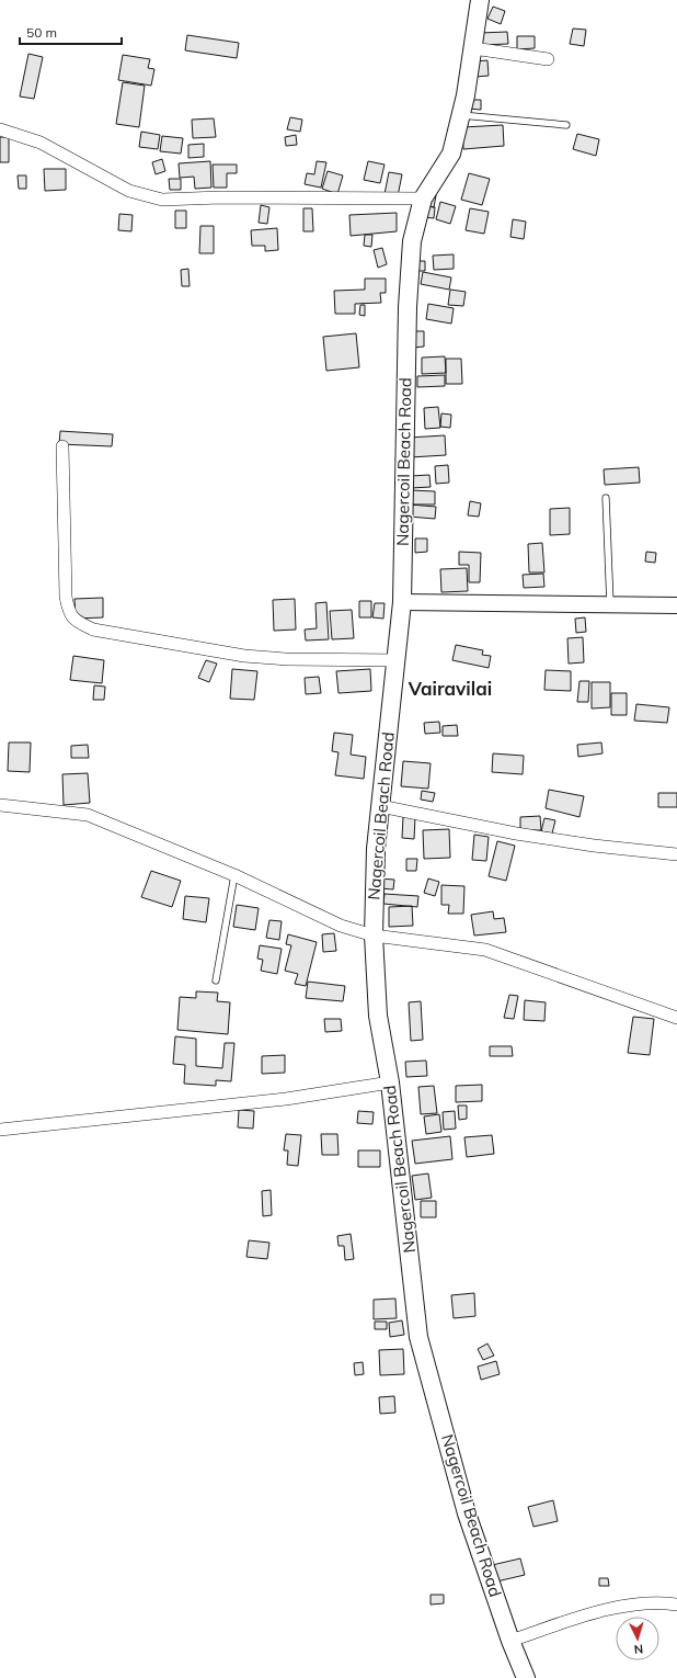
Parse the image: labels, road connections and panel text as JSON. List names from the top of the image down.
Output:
{
  "streets": {
    "main road": ["Nagercoil Beach Road"]
  },
  "districts": ["Vairavilai"],
  "scale_bar": "50 m",
  "north": "bottom"
}
